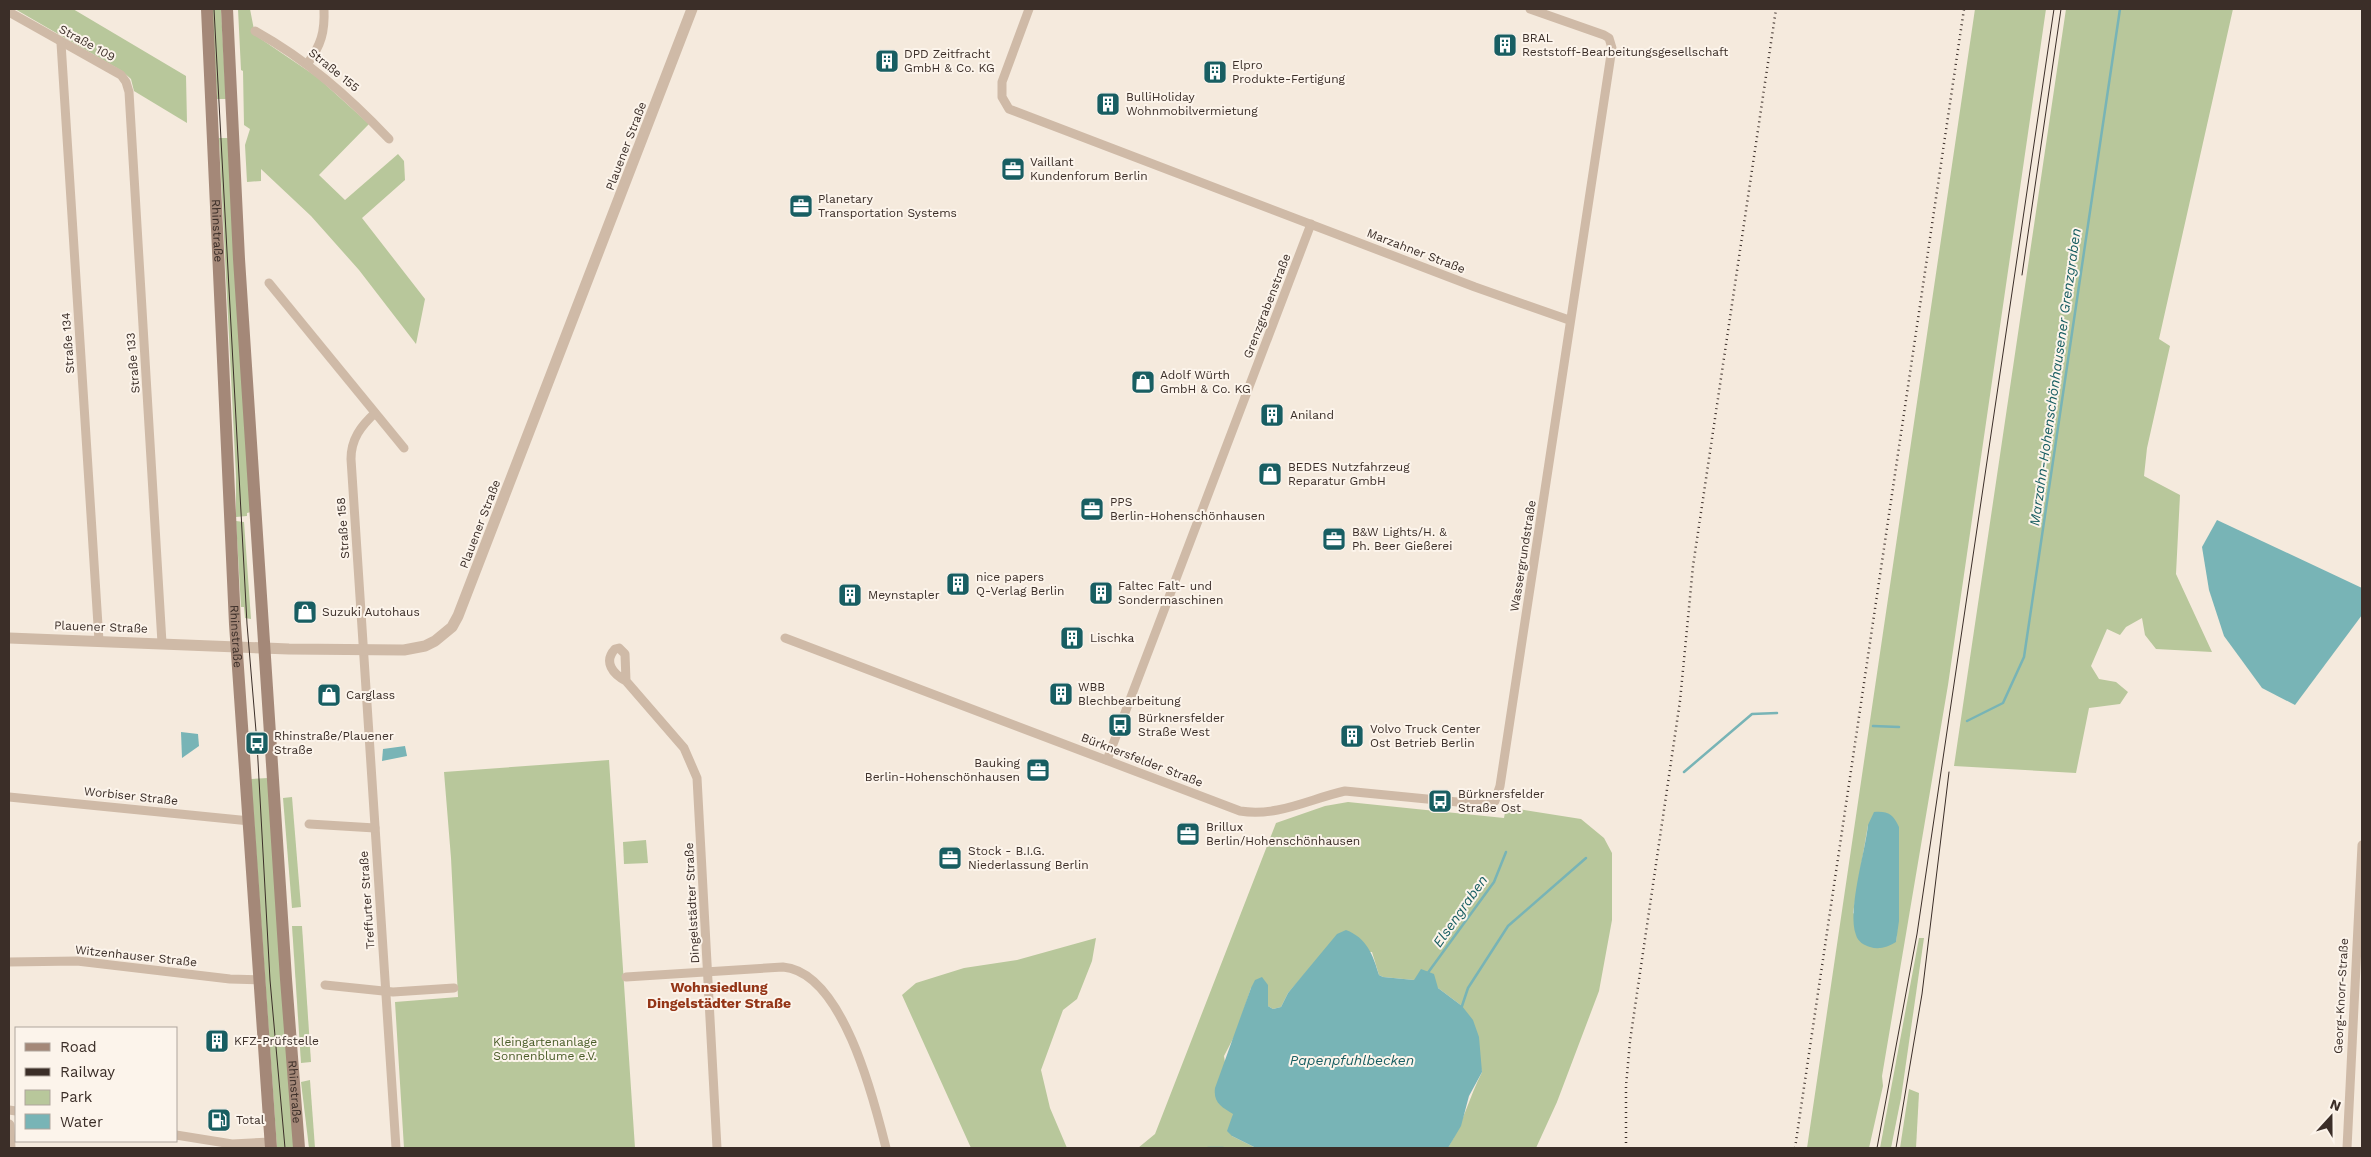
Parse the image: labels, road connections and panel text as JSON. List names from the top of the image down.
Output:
{
  "streets": {
    "main road": ["Rhinstraße"],
    "street": [
      "Straße 109",
      "Straße 155",
      "Plauener Straße",
      "Marzahner Straße",
      "Grenzgrabenstraße",
      "Straße 134",
      "Straße 133",
      "Straße 158",
      "Wassergrundstraße",
      "Bürknersfelder Straße",
      "Worbiser Straße",
      "Treffurter Straße",
      "Dingelstädter Straße",
      "Witzenhauser Straße",
      "Georg-Knorr-Straße"
    ]
  },
  "crossings": [
    ["Straße 109", "Straße 134"],
    ["Straße 109", "Straße 133"],
    ["Plauener Straße", "Rhinstraße"],
    ["Plauener Straße", "Straße 134"],
    ["Plauener Straße", "Straße 133"],
    ["Plauener Straße", "Straße 158"],
    ["Plauener Straße", "Treffurter Straße"],
    ["Rhinstraße", "Worbiser Straße"],
    ["Rhinstraße", "Witzenhauser Straße"],
    ["Marzahner Straße", "Grenzgrabenstraße"],
    ["Marzahner Straße", "Wassergrundstraße"],
    ["Grenzgrabenstraße", "Bürknersfelder Straße"],
    ["Straße 158", "Treffurter Straße"],
    ["Wassergrundstraße", "Bürknersfelder Straße"]
  ],
  "districts": ["Wohnsiedlung Dingelstädter Straße"],
  "water": ["Marzahn-Hohenschönhausener Grenzgraben", "Elsengraben", "Papenpfuhlbecken"],
  "parks": ["Kleingartenanlage Sonnenblume e.V."],
  "places": {
    "building": [
      "BRAL Reststoff-Bearbeitungsgesellschaft",
      "DPD Zeitfracht GmbH & Co. KG",
      "Elpro Produkte-Fertigung",
      "BulliHoliday Wohnmobilvermietung",
      "Aniland",
      "nice papers Q-Verlag Berlin",
      "Faltec Falt- und Sondermaschinen",
      "Meynstapler",
      "Lischka",
      "WBB Blechbearbeitung",
      "Volvo Truck Center Ost Betrieb Berlin",
      "KFZ-Prüfstelle"
    ],
    "office": [
      "Vaillant Kundenforum Berlin",
      "Planetary Transportation Systems",
      "PPS Berlin-Hohenschönhausen",
      "B&W Lights/H. & Ph. Beer Gießerei",
      "Bauking Berlin-Hohenschönhausen",
      "Brillux Berlin/Hohenschönhausen",
      "Stock - B.I.G. Niederlassung Berlin"
    ],
    "shop": [
      "Adolf Würth GmbH & Co. KG",
      "BEDES Nutzfahrzeug Reparatur GmbH",
      "Suzuki Autohaus",
      "Carglass"
    ],
    "bus stop": ["Bürknersfelder Straße West", "Rhinstraße/Plauener Straße", "Bürknersfelder Straße Ost"],
    "fuel station": ["Total"]
  },
  "legend": [
    "Road",
    "Railway",
    "Park",
    "Water"
  ],
  "north": "top"
}
